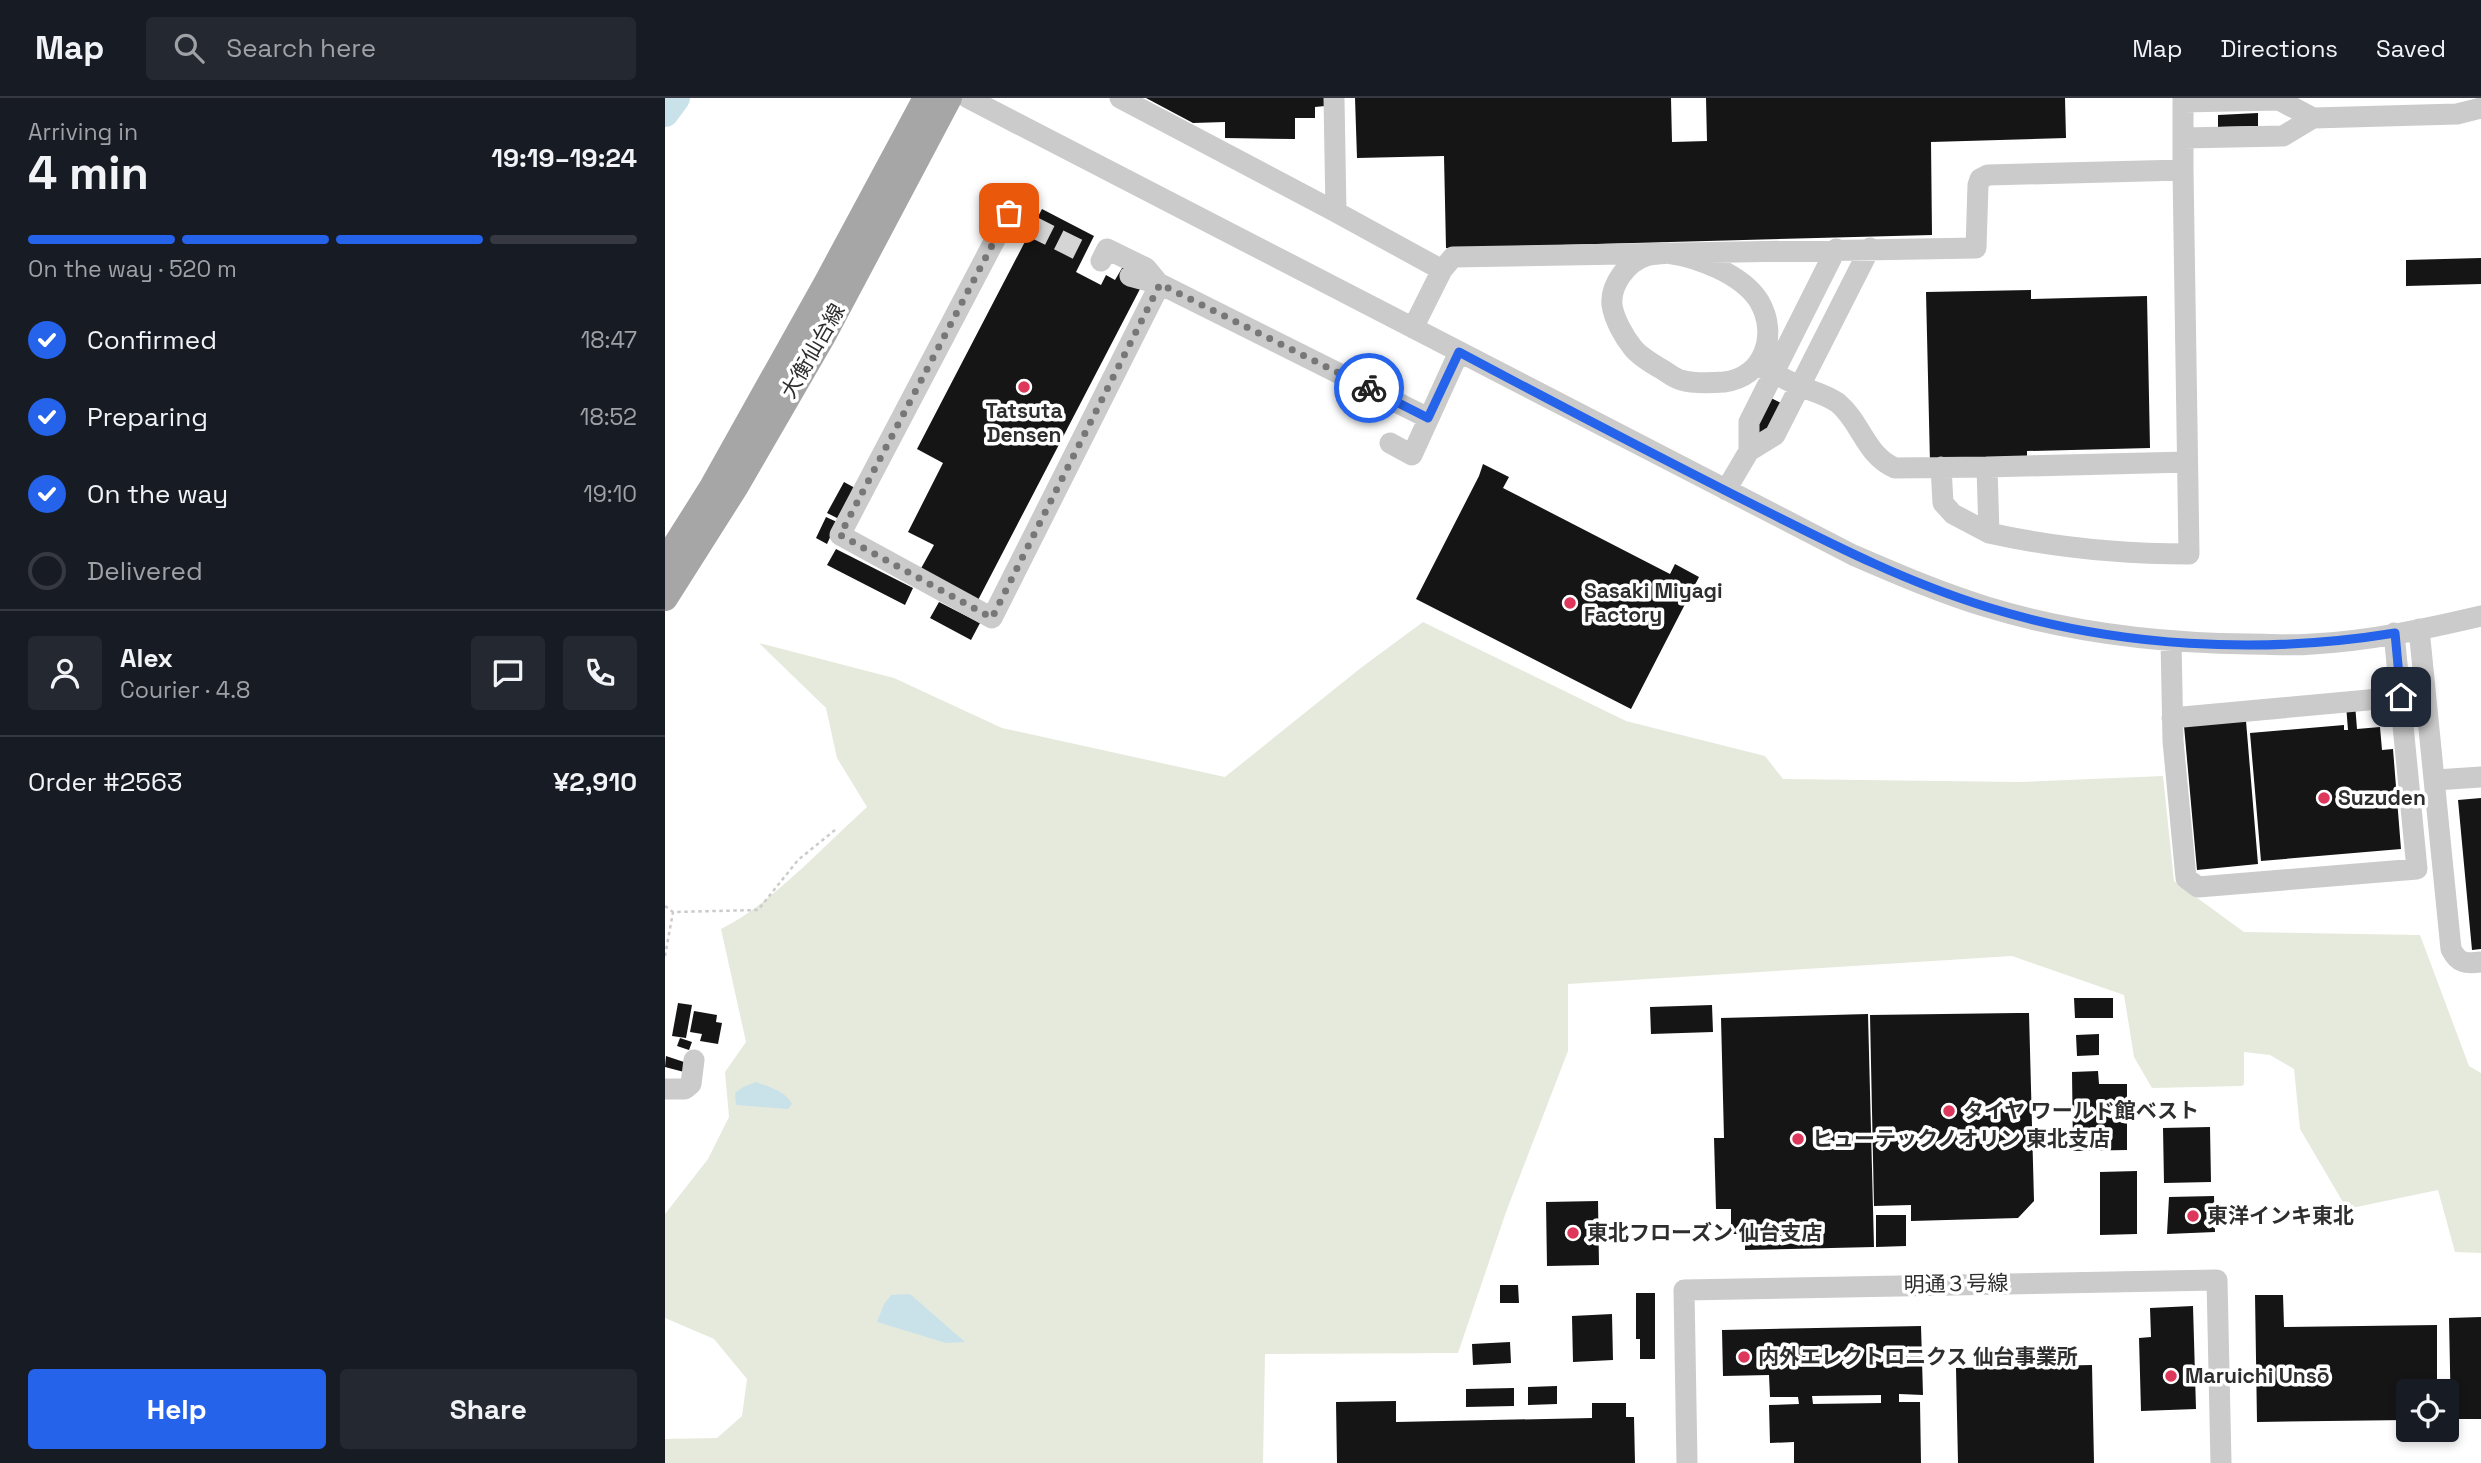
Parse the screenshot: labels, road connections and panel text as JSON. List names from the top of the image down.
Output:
{
  "streets": {
    "main road": ["大衡仙台線"],
    "street": ["明通３号線"]
  },
  "places": [
    "Tatsuta Densen",
    "Sasaki Miyagi Factory",
    "Suzuden",
    "タイヤ ワールド館ベスト",
    "ヒューテックノオリン 東北支店",
    "東洋インキ東北",
    "東北フローズン 仙台支店",
    "内外エレクトロニクス 仙台事業所",
    "Maruichi Unsō"
  ],
  "page": {
    "header": "Map",
    "search": "Search here",
    "nav": ["Map", "Directions", "Saved"],
    "heading": ["4 min", "Arriving in", "19:19–19:24"],
    "panel": [
      "Alex",
      "Courier · 4.8",
      "Order #2563",
      "¥2,910"
    ],
    "bar": "On the way · 520 m",
    "list": [
      ["Confirmed", "18:47"],
      ["Preparing", "18:52"],
      ["On the way", "19:10"],
      "Delivered"
    ],
    "buttons": ["Help", "Share"]
  }
}
